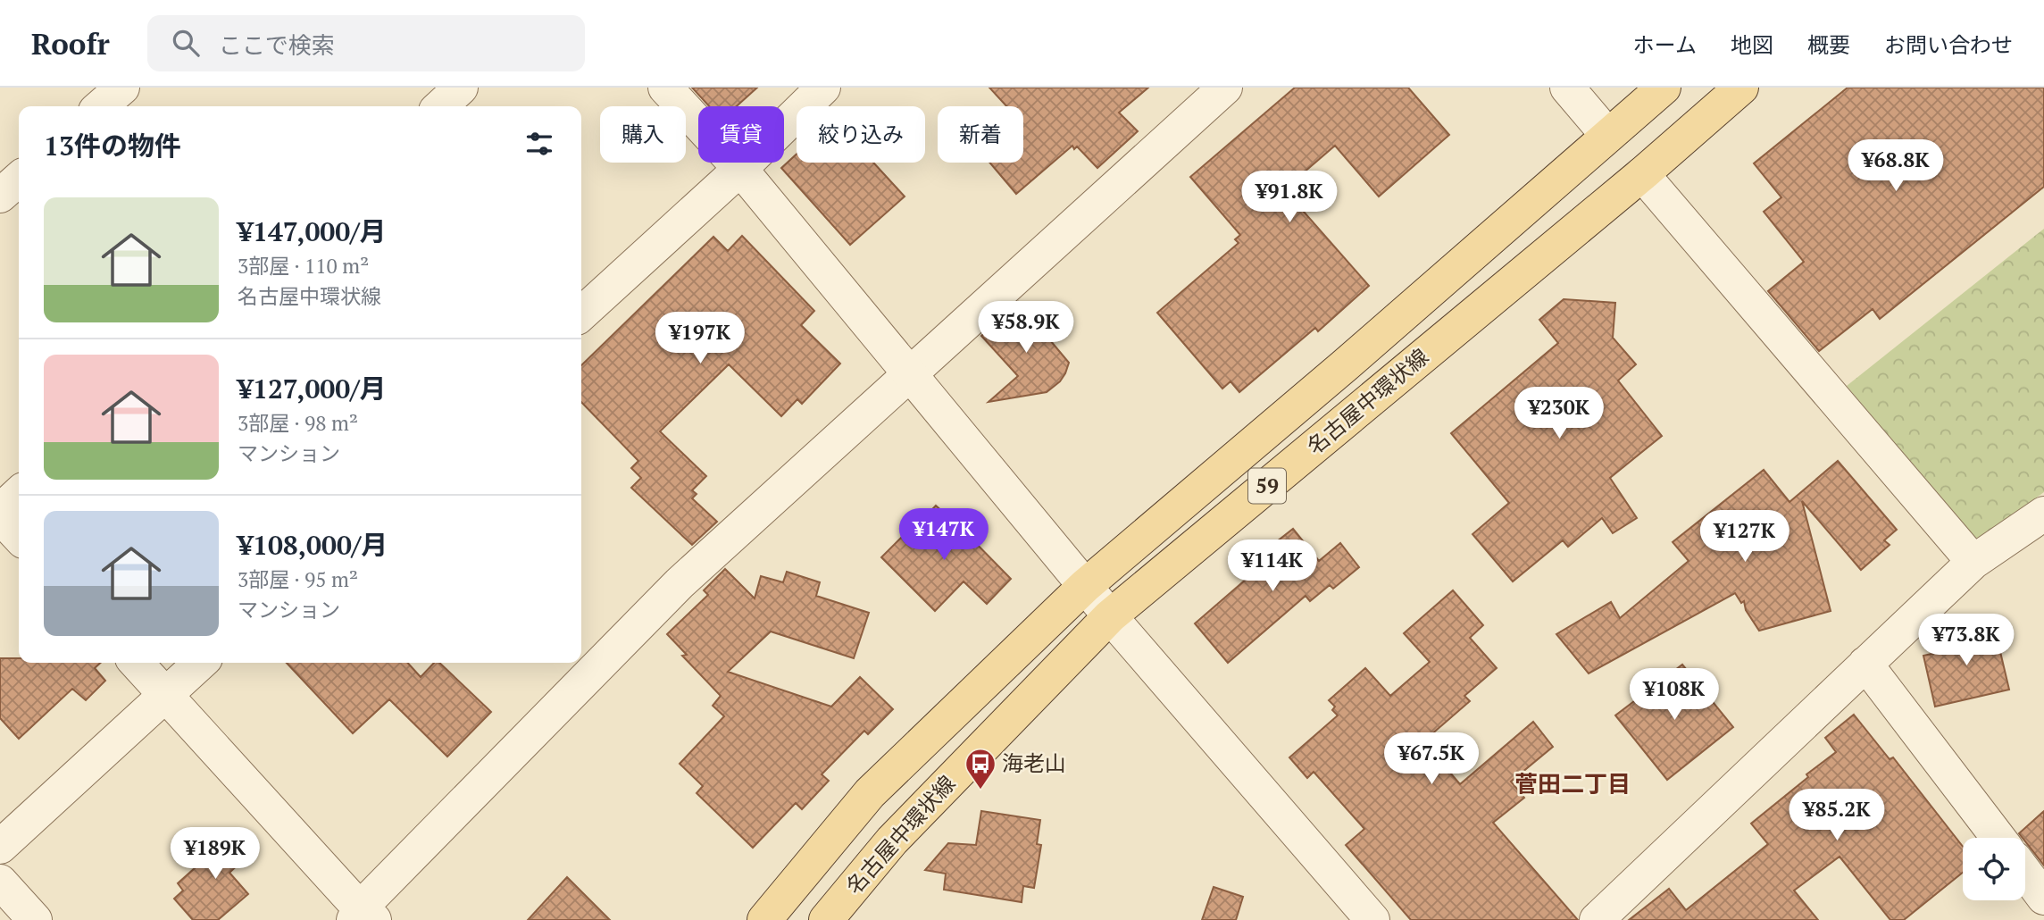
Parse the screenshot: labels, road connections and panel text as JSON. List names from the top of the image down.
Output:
{
  "streets": {
    "main road": ["名古屋中環状線", "59"]
  },
  "districts": ["菅田二丁目"],
  "places": {
    "bus stop": ["海老山"]
  },
  "page": {
    "header": "Roofr",
    "search": "ここで検索",
    "nav": [
      "ホーム",
      "地図",
      "概要",
      "お問い合わせ"
    ],
    "chip": [
      "購入",
      "賃貸",
      "絞り込み",
      "新着"
    ],
    "heading": "13件の物件",
    "price": [
      "¥68.8K",
      "¥91.8K",
      "¥58.9K",
      "¥197K",
      "¥230K",
      "¥147K",
      "¥127K",
      "¥114K",
      "¥73.8K",
      "¥108K",
      "¥67.5K",
      "¥85.2K",
      "¥189K"
    ],
    "list": [
      {
        "name": "¥147,000/月",
        "note": "3部屋 · 110 m² · 名古屋中環状線"
      },
      {
        "name": "¥127,000/月",
        "note": "3部屋 · 98 m² · マンション"
      },
      {
        "name": "¥108,000/月",
        "note": "3部屋 · 95 m² · マンション"
      }
    ]
  }
}
